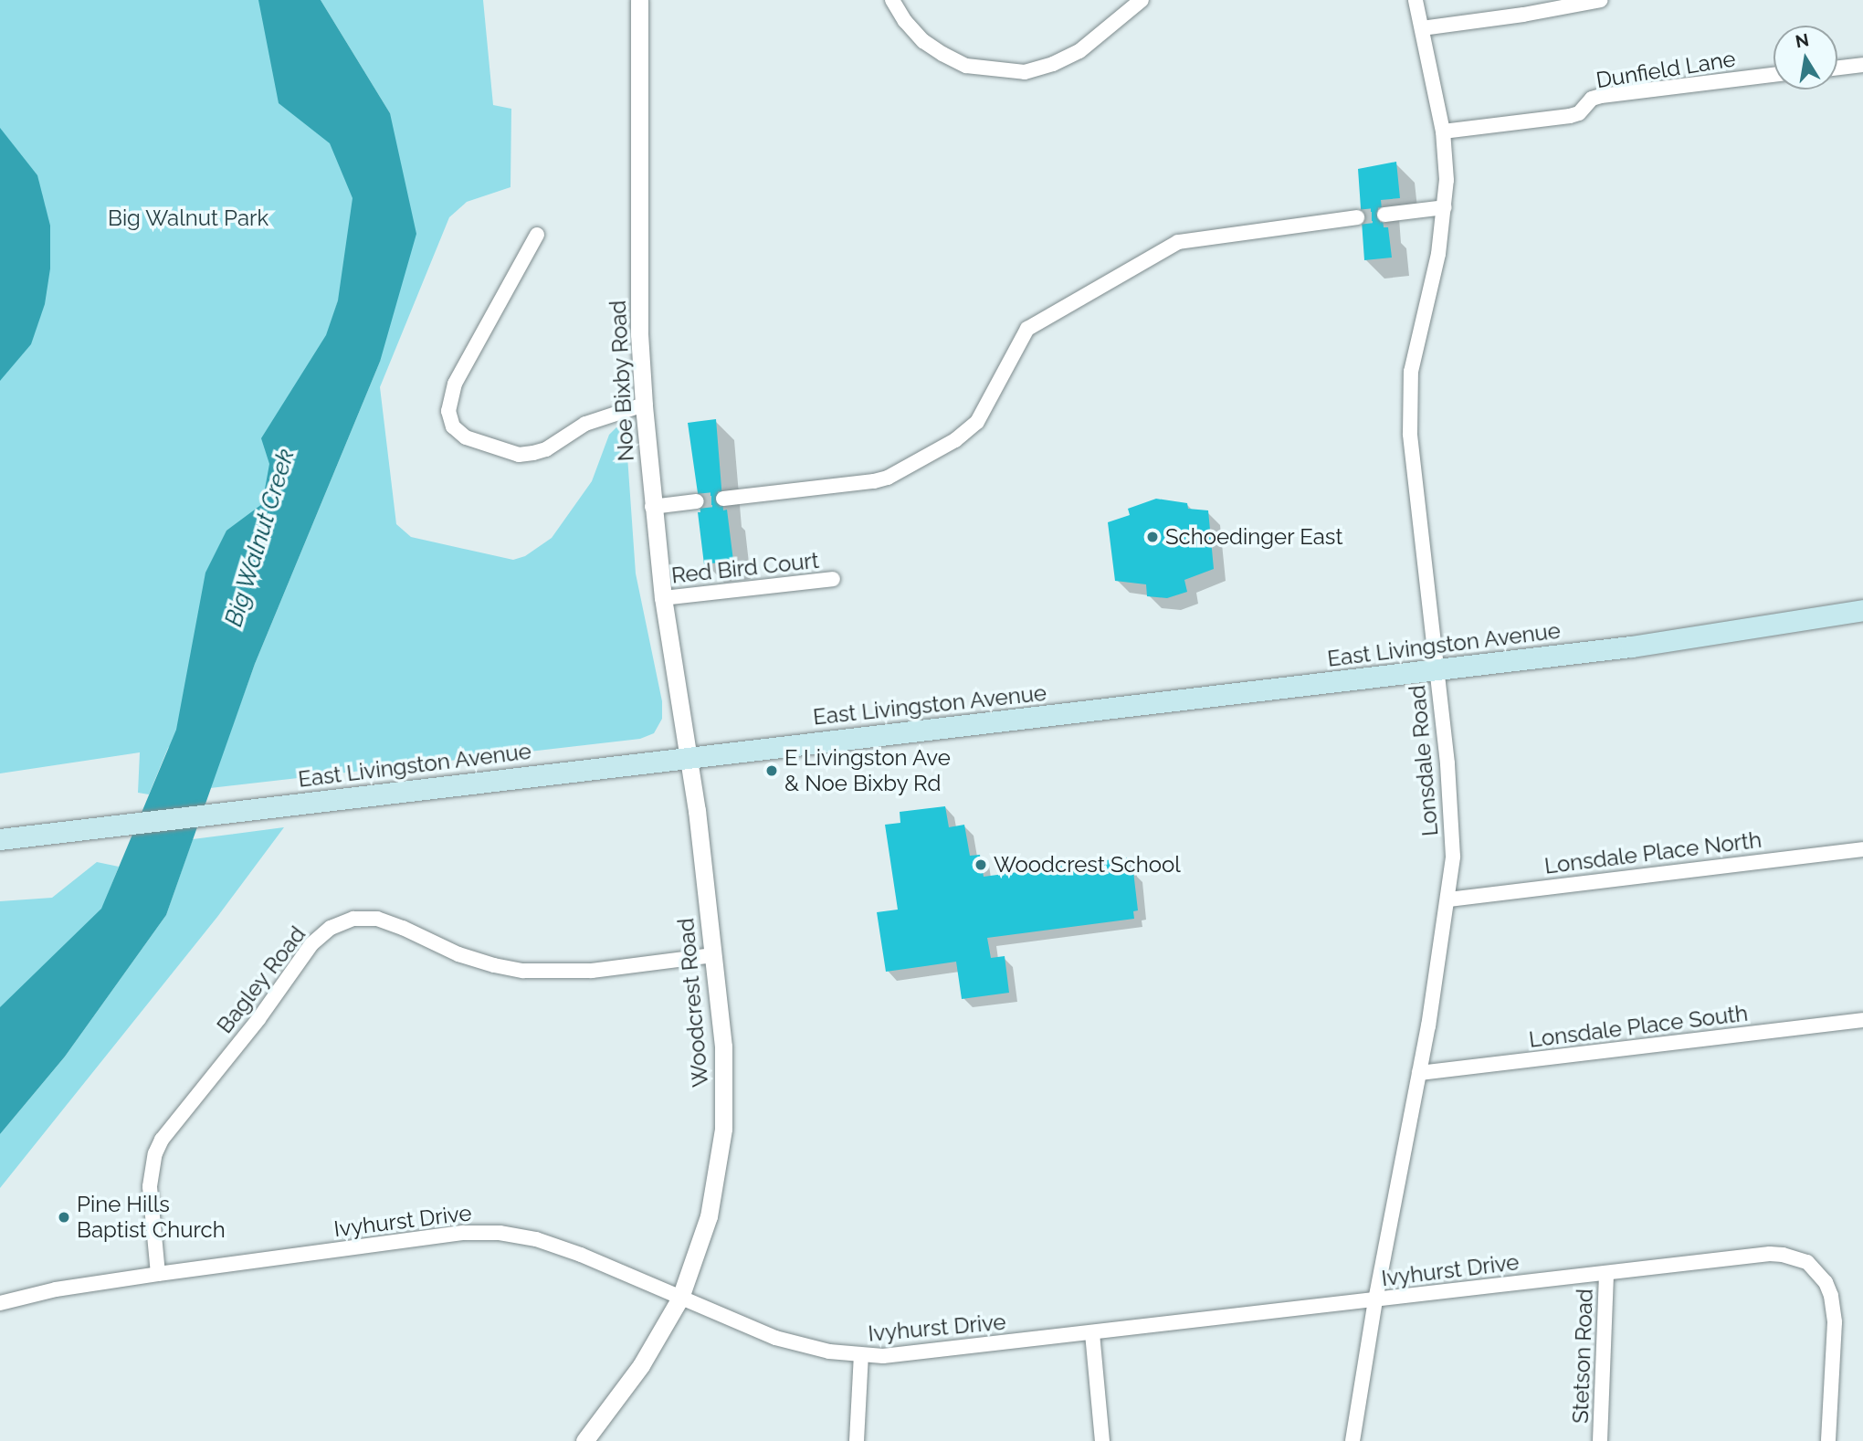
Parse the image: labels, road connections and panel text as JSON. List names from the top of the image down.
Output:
{
  "streets": {
    "main road": ["East Livingston Avenue"],
    "street": [
      "Dunfield Lane",
      "Noe Bixby Road",
      "Red Bird Court",
      "Lonsdale Road",
      "Lonsdale Place North",
      "Bagley Road",
      "Woodcrest Road",
      "Lonsdale Place South",
      "Ivyhurst Drive",
      "Stetson Road"
    ]
  },
  "crossings": [
    ["Dunfield Lane", "Lonsdale Road"],
    ["Noe Bixby Road", "Red Bird Court"],
    ["Noe Bixby Road", "East Livingston Avenue"],
    ["Noe Bixby Road", "Woodcrest Road"],
    ["East Livingston Avenue", "Lonsdale Road"],
    ["East Livingston Avenue", "Woodcrest Road"],
    ["Lonsdale Road", "Lonsdale Place North"],
    ["Lonsdale Road", "Lonsdale Place South"],
    ["Lonsdale Road", "Ivyhurst Drive"],
    ["Bagley Road", "Woodcrest Road"],
    ["Bagley Road", "Ivyhurst Drive"],
    ["Woodcrest Road", "Ivyhurst Drive"],
    ["Ivyhurst Drive", "Stetson Road"]
  ],
  "water": ["Big Walnut Creek"],
  "parks": ["Big Walnut Park"],
  "places": [
    "Schoedinger East",
    "E Livingston Ave & Noe Bixby Rd",
    "Woodcrest School",
    "Pine Hills Baptist Church"
  ],
  "north": "top"
}
